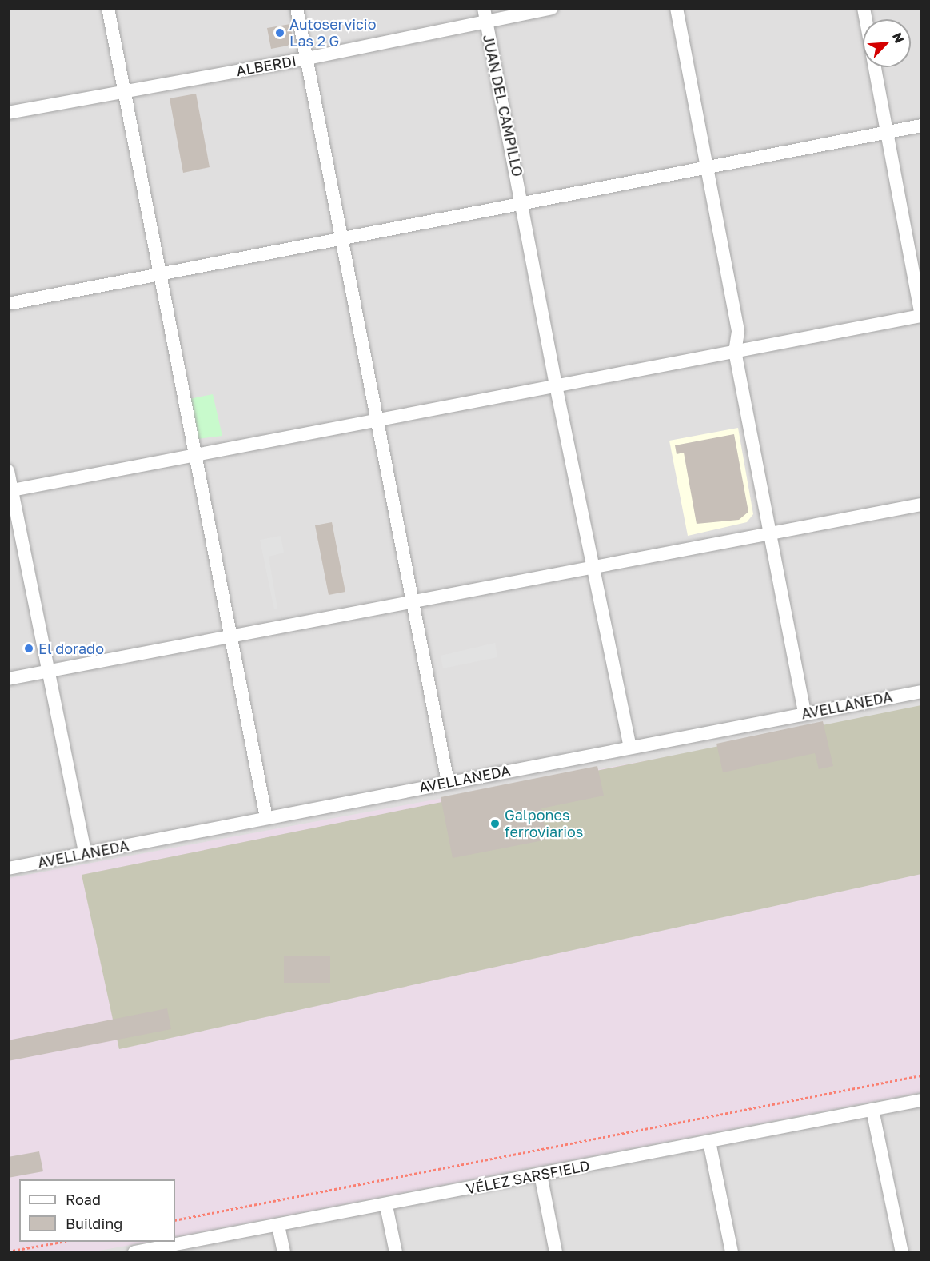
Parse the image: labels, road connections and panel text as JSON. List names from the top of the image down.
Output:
{
  "streets": {
    "street": [
      "ALBERDI",
      "JUAN DEL CAMPILLO",
      "AVELLANEDA",
      "VÉLEZ SARSFIELD"
    ]
  },
  "crossings": [
    ["ALBERDI", "JUAN DEL CAMPILLO"],
    ["JUAN DEL CAMPILLO", "AVELLANEDA"]
  ],
  "places": ["Autoservicio Las 2 G", "El dorado", "Galpones ferroviarios"],
  "legend": ["Road", "Building"],
  "north": "top right"
}
